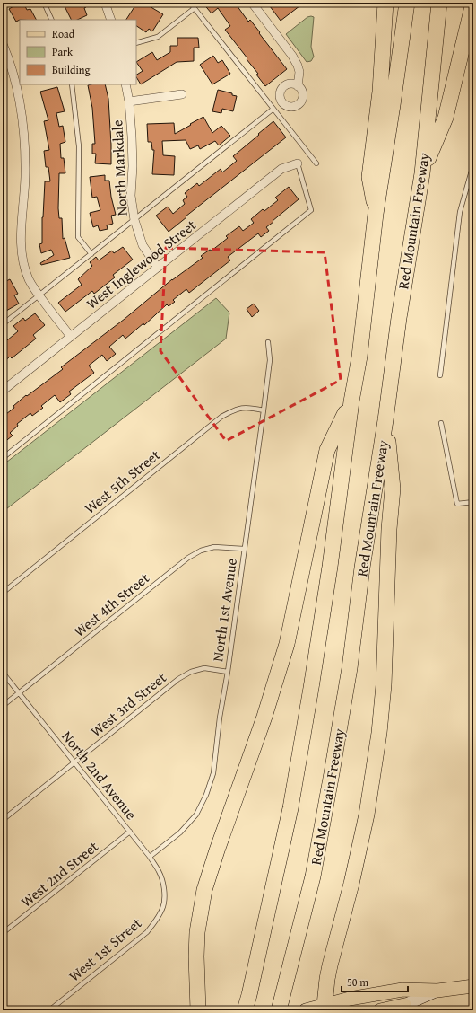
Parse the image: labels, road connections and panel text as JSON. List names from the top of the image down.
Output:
{
  "streets": {
    "highway": ["Red Mountain Freeway"],
    "street": ["North Markdale", "West Inglewood Street"],
    "lane": [
      "West 5th Street",
      "West 4th Street",
      "North 1st Avenue",
      "West 3rd Street",
      "North 2nd Avenue",
      "West 2nd Street",
      "West 1st Street"
    ]
  },
  "crossings": [
    ["North Markdale", "West Inglewood Street"],
    ["West 5th Street", "North 1st Avenue"],
    ["West 4th Street", "North 1st Avenue"],
    ["West 4th Street", "North 2nd Avenue"],
    ["North 1st Avenue", "West 3rd Street"],
    ["North 1st Avenue", "North 2nd Avenue"],
    ["West 3rd Street", "North 2nd Avenue"],
    ["North 2nd Avenue", "West 2nd Street"],
    ["North 2nd Avenue", "West 1st Street"]
  ],
  "legend": ["Road", "Park", "Building"],
  "scale_bar": "50 m"
}
